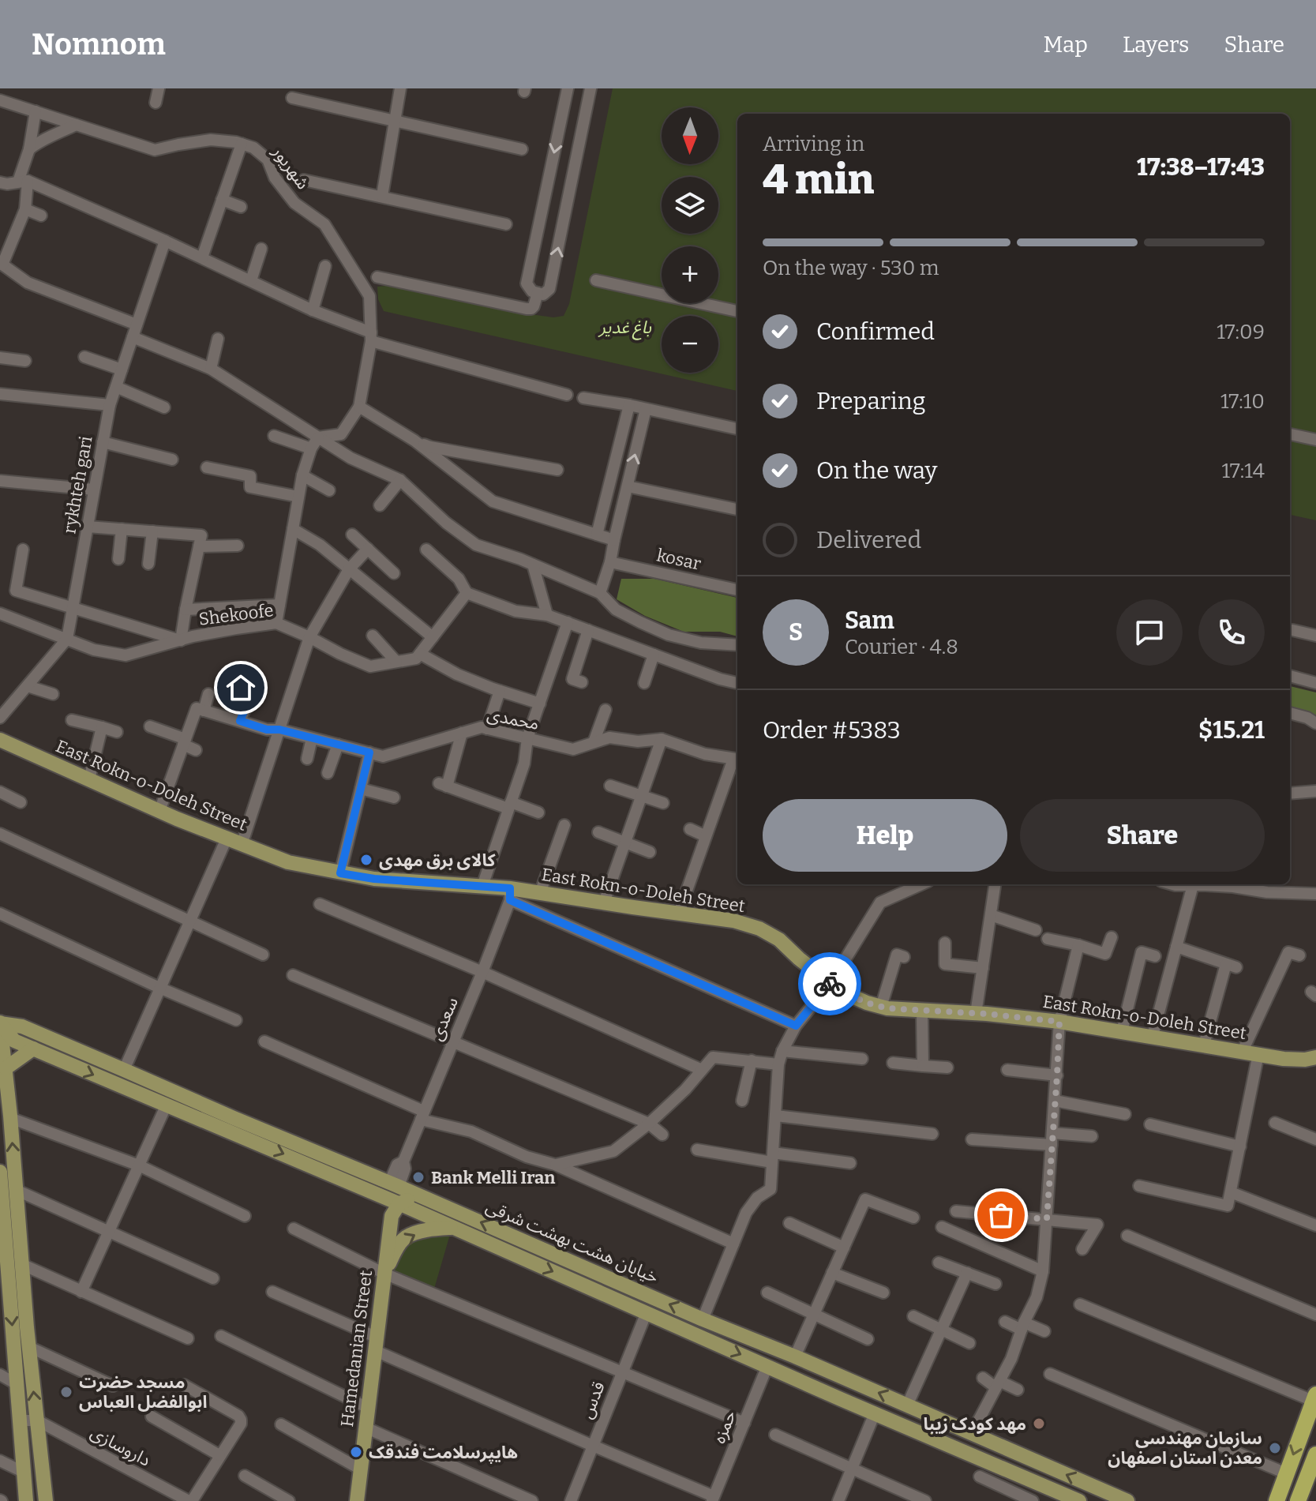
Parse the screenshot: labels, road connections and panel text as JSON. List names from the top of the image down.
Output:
{
  "streets": {
    "main road": ["East Rokn-o-Doleh Street", "خیابان هشت بهشت شرقی", "Hamedanian Street"],
    "street": [
      "شهریور",
      "rykhteh gari",
      "kosar",
      "Shekoofe",
      "محمدی",
      "سعدی",
      "قدس",
      "حمزه",
      "داروسازی"
    ]
  },
  "crossings": [
    ["rykhteh gari", "Shekoofe"],
    ["East Rokn-o-Doleh Street", "سعدی"],
    ["سعدی", "خیابان هشت بهشت شرقی"],
    ["خیابان هشت بهشت شرقی", "Hamedanian Street"],
    ["خیابان هشت بهشت شرقی", "قدس"],
    ["خیابان هشت بهشت شرقی", "حمزه"]
  ],
  "parks": ["باغ غدیر"],
  "places": [
    "کالای برق مهدی",
    "Bank Melli Iran",
    "مسجد حضرت ابوالفضل العباس",
    "مهد کودک زیبا",
    "سازمان مهندسی معدن استان اصفهان",
    "هایپرسلامت فندقک"
  ],
  "north": "bottom",
  "page": {
    "header": "Nomnom",
    "nav": ["Map", "Layers", "Share"],
    "map_buttons": ["+", "−"],
    "heading": ["4 min", "Arriving in", "17:38–17:43"],
    "panel": [
      "Sam",
      "Courier · 4.8",
      "Order #5383",
      "$15.21"
    ],
    "bar": "On the way · 530 m",
    "list": [
      ["Confirmed", "17:09"],
      ["Preparing", "17:10"],
      ["On the way", "17:14"],
      "Delivered"
    ],
    "round": "S",
    "buttons": ["Help", "Share"]
  }
}
